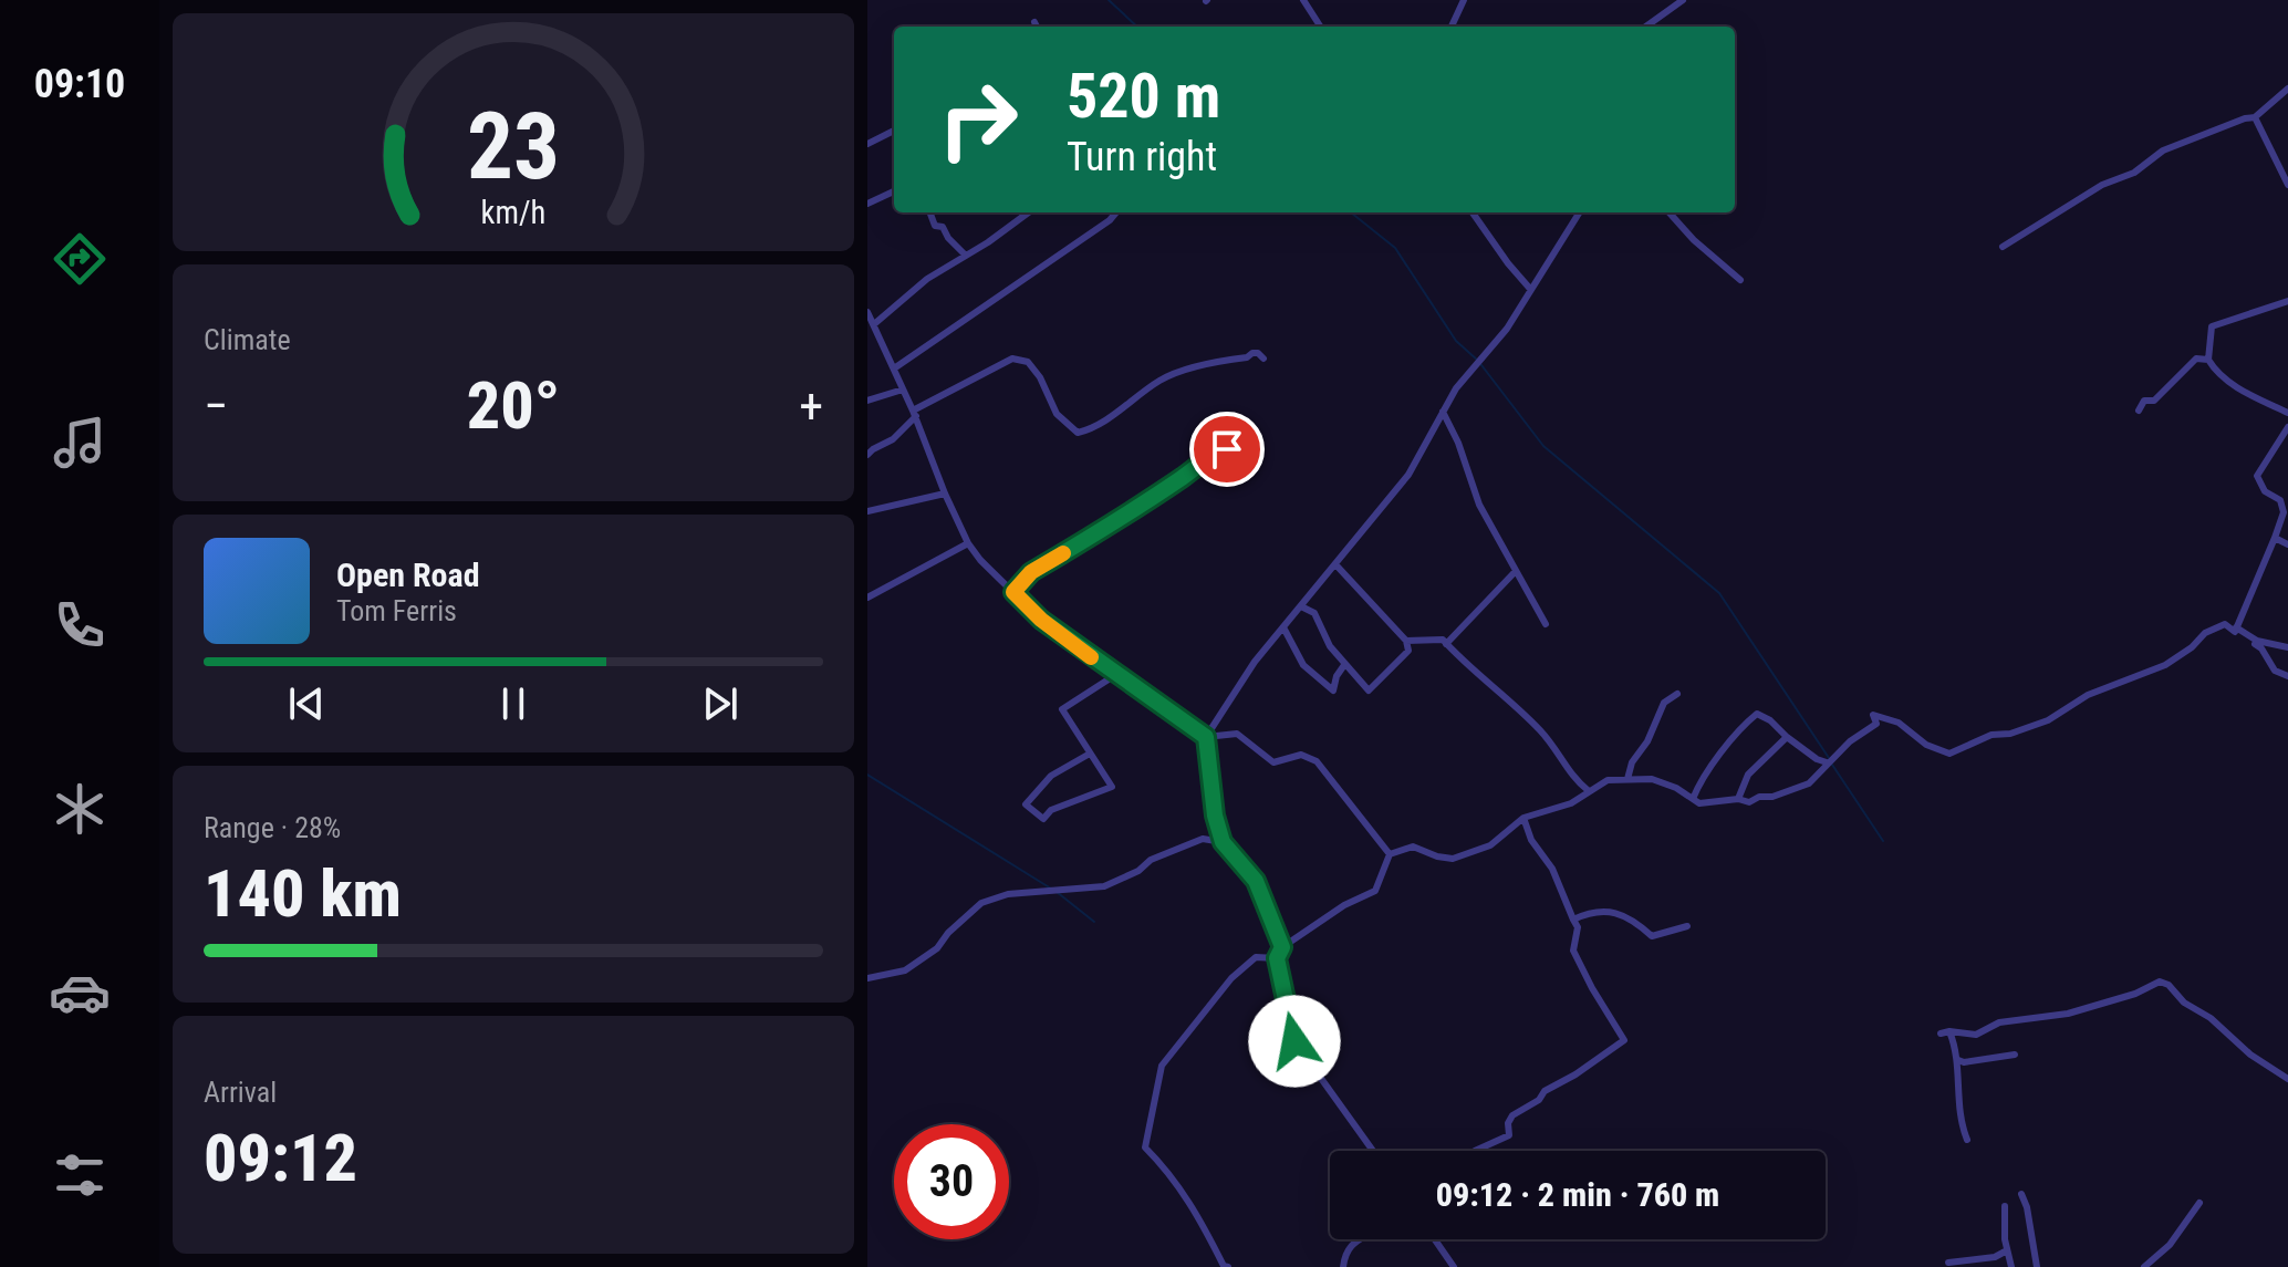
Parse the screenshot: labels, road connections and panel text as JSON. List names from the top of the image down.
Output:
{
  "page": {
    "tabs": "09:10",
    "turn": ["520 m", "Turn right"],
    "tile": [
      "Climate",
      ["Range · 28%", "140 km"],
      ["Arrival", "09:12"]
    ],
    "heat": ["−", "20°", "+"],
    "song": ["Open Road", "Tom Ferris"],
    "limit": "30",
    "trip": "09:12 · 2 min · 760 m",
    "gauge": ["23", "km/h"]
  }
}
